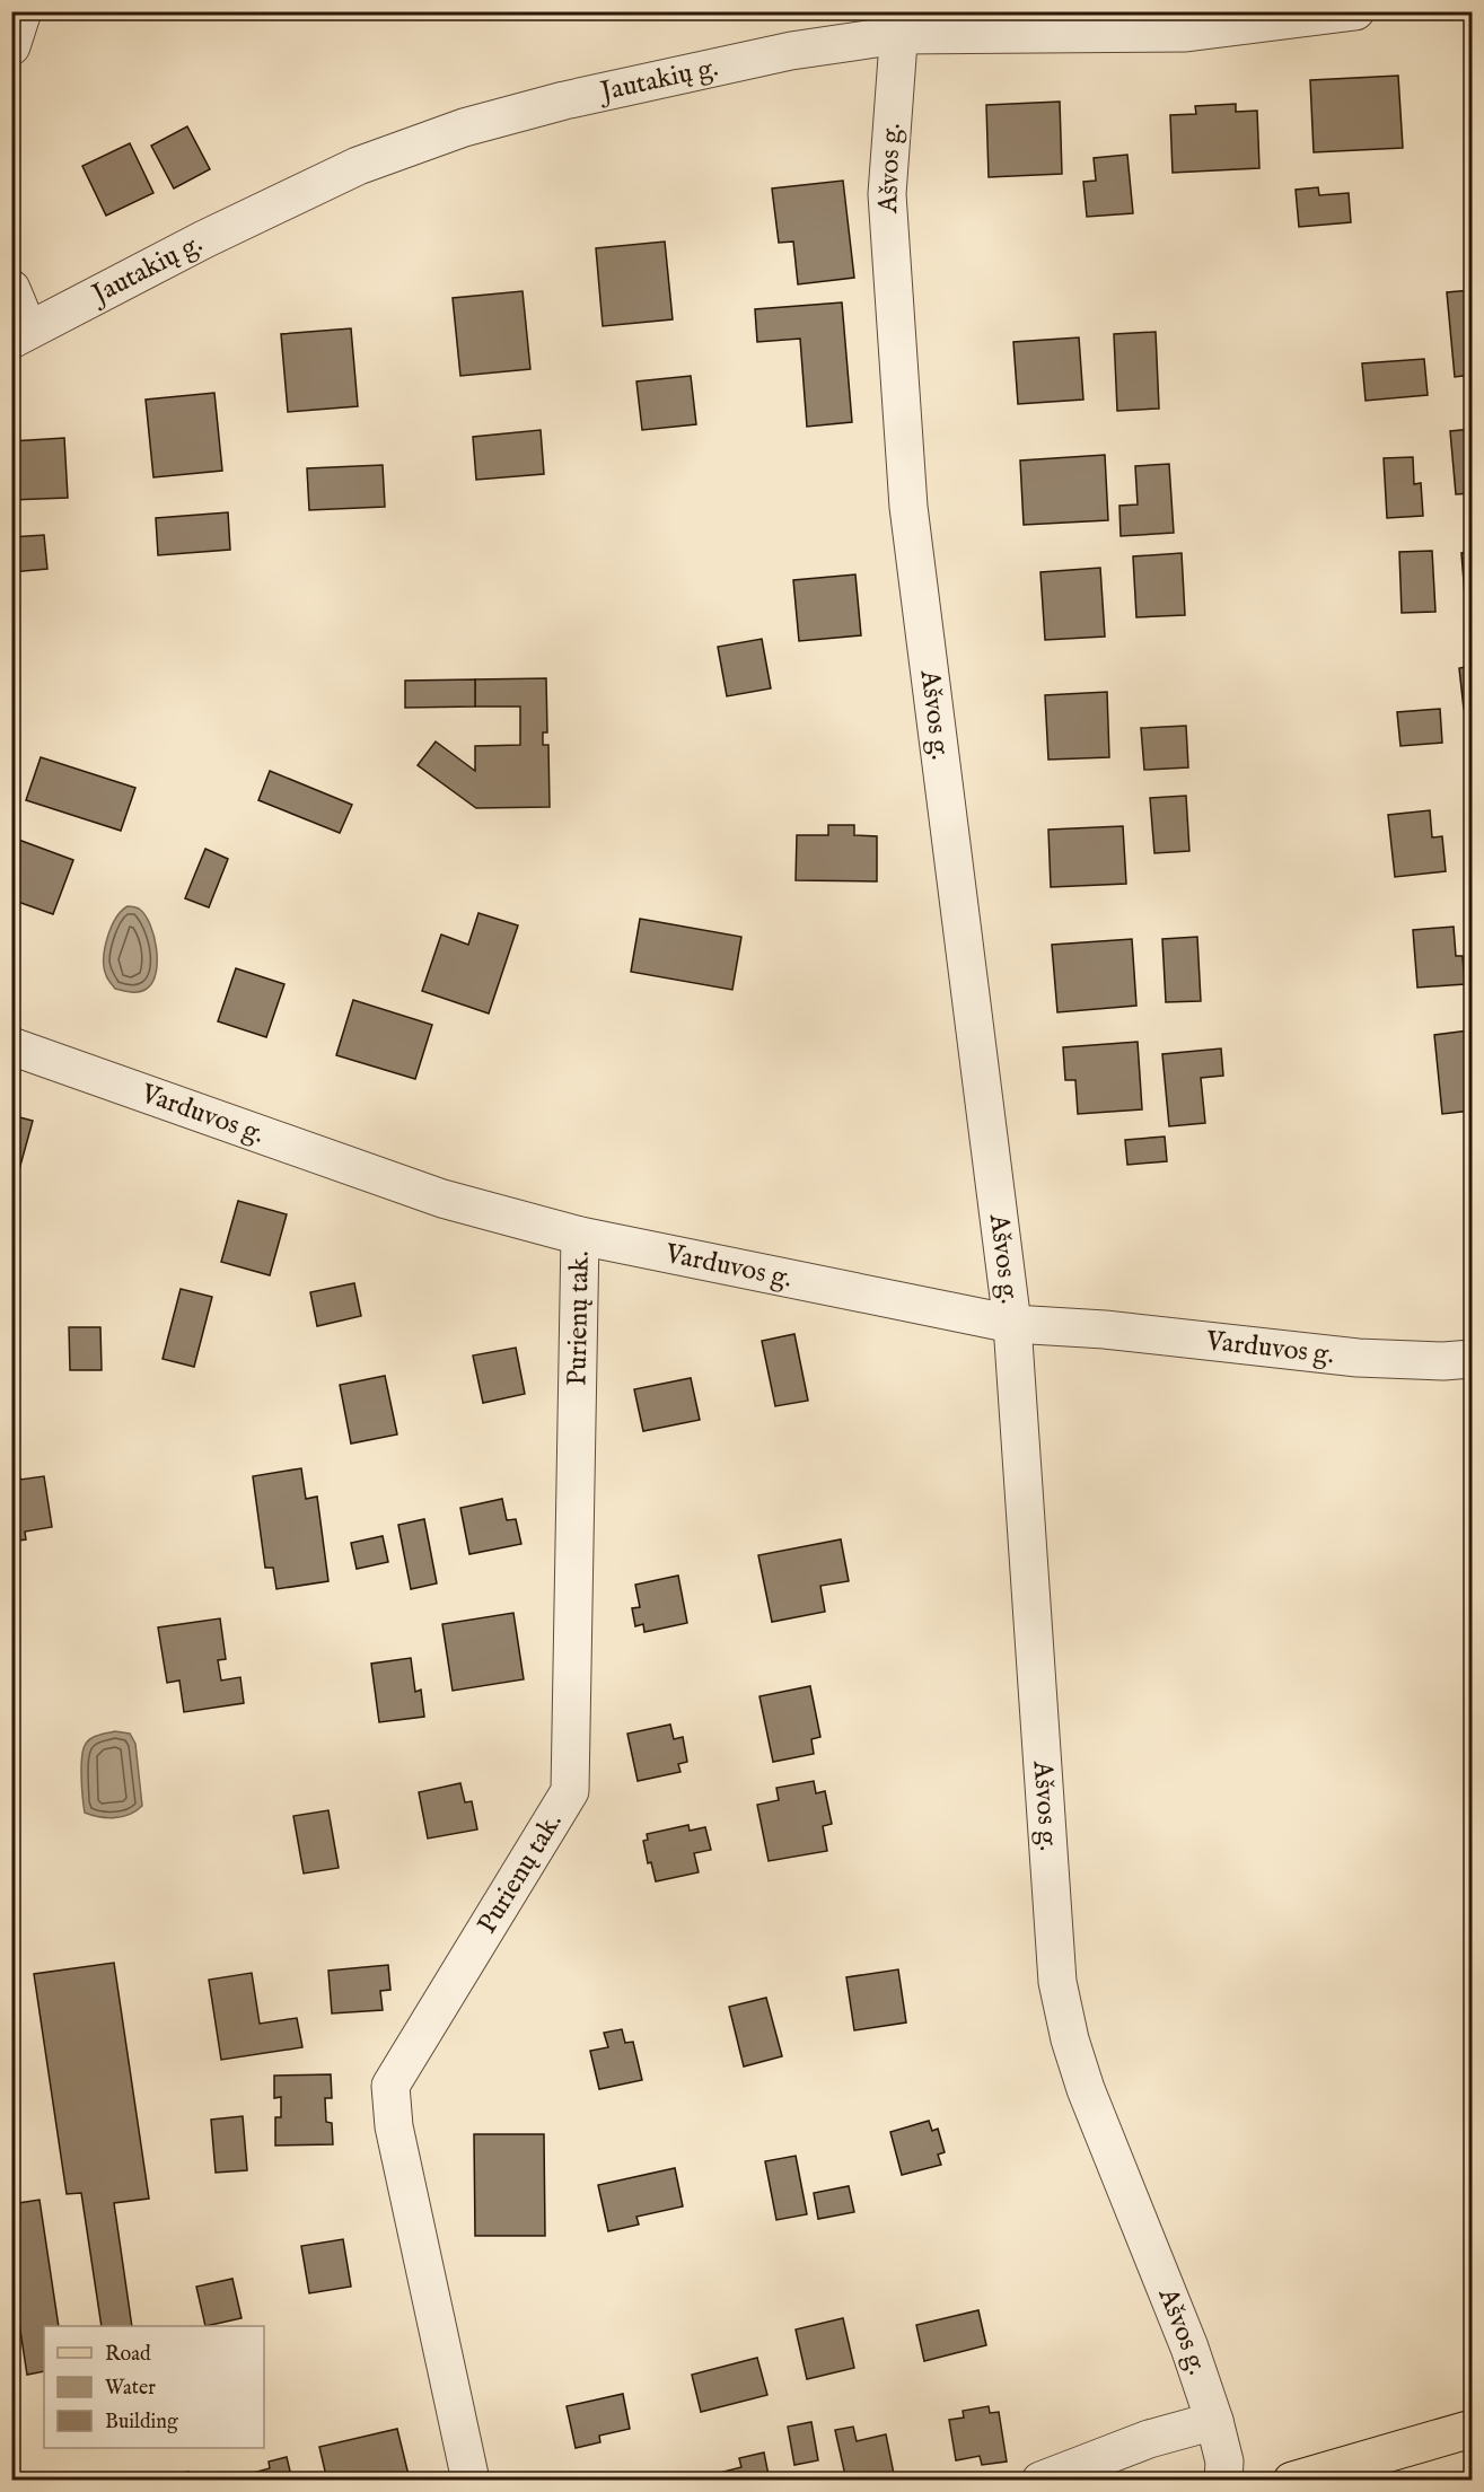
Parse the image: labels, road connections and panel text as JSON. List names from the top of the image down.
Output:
{
  "streets": {
    "street": [
      "Jautakių g.",
      "Ašvos g.",
      "Varduvos g.",
      "Purienų tak."
    ]
  },
  "crossings": [
    ["Jautakių g.", "Ašvos g."],
    ["Ašvos g.", "Varduvos g."],
    ["Varduvos g.", "Purienų tak."]
  ],
  "legend": ["Road", "Water", "Building"]
}
